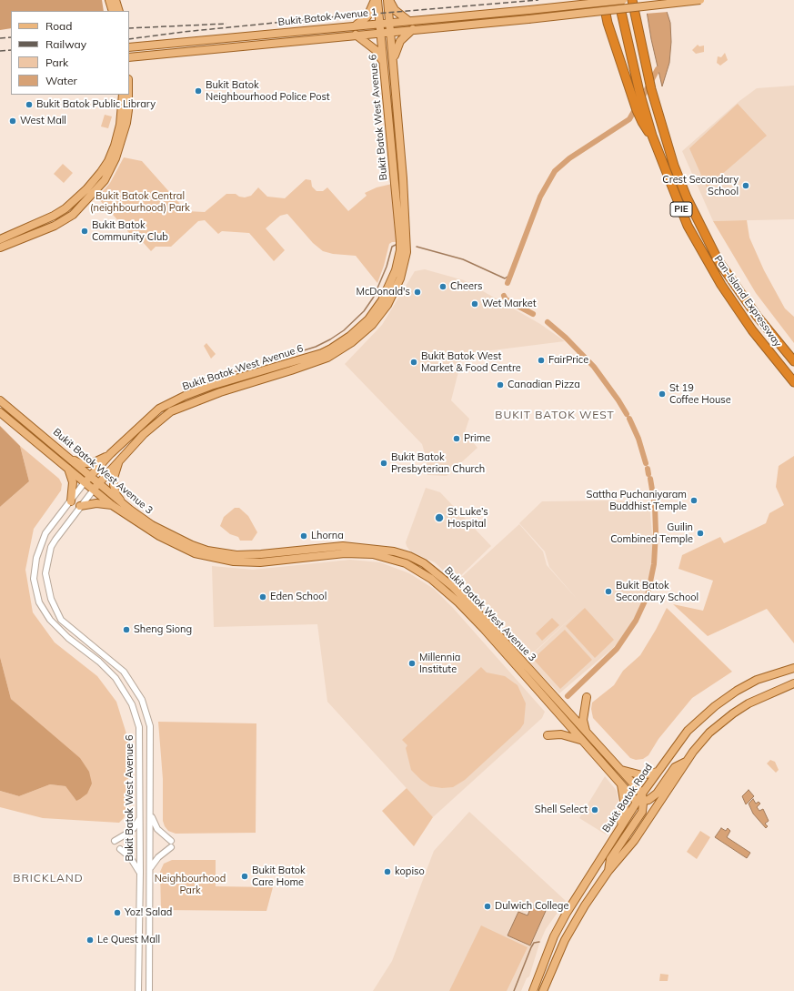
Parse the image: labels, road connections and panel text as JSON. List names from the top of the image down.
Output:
{
  "streets": {
    "highway": ["PIE", "Pan-Island Expressway"],
    "main road": [
      "Bukit Batok Avenue 1",
      "Bukit Batok West Avenue 6",
      "Bukit Batok West Avenue 3",
      "Bukit Batok Road"
    ]
  },
  "crossings": [
    ["Bukit Batok Avenue 1", "Bukit Batok West Avenue 6"],
    ["Bukit Batok West Avenue 6", "Bukit Batok West Avenue 3"],
    ["Bukit Batok West Avenue 3", "Bukit Batok Road"]
  ],
  "districts": ["BUKIT BATOK WEST", "BRICKLAND"],
  "parks": ["Bukit Batok Central (neighbourhood) Park", "Neighbourhood Park"],
  "places": [
    "Bukit Batok Neighbourhood Police Post",
    "Bukit Batok Public Library",
    "West Mall",
    "Crest Secondary School",
    "Bukit Batok Community Club",
    "Cheers",
    "McDonald's",
    "Wet Market",
    "FairPrice",
    "Bukit Batok West Market & Food Centre",
    "Canadian Pizza",
    "St 19 Coffee House",
    "Prime",
    "Bukit Batok Presbyterian Church",
    "Sattha Puchaniyaram Buddhist Temple",
    "St Luke’s Hospital",
    "Guilin Combined Temple",
    "Lhorna",
    "Bukit Batok Secondary School",
    "Eden School",
    "Sheng Siong",
    "Millennia Institute",
    "Shell Select",
    "kopiso",
    "Bukit Batok Care Home",
    "Dulwich College",
    "Yoz! Salad",
    "Le Quest Mall"
  ],
  "legend": [
    "Road",
    "Railway",
    "Park",
    "Water"
  ]
}
